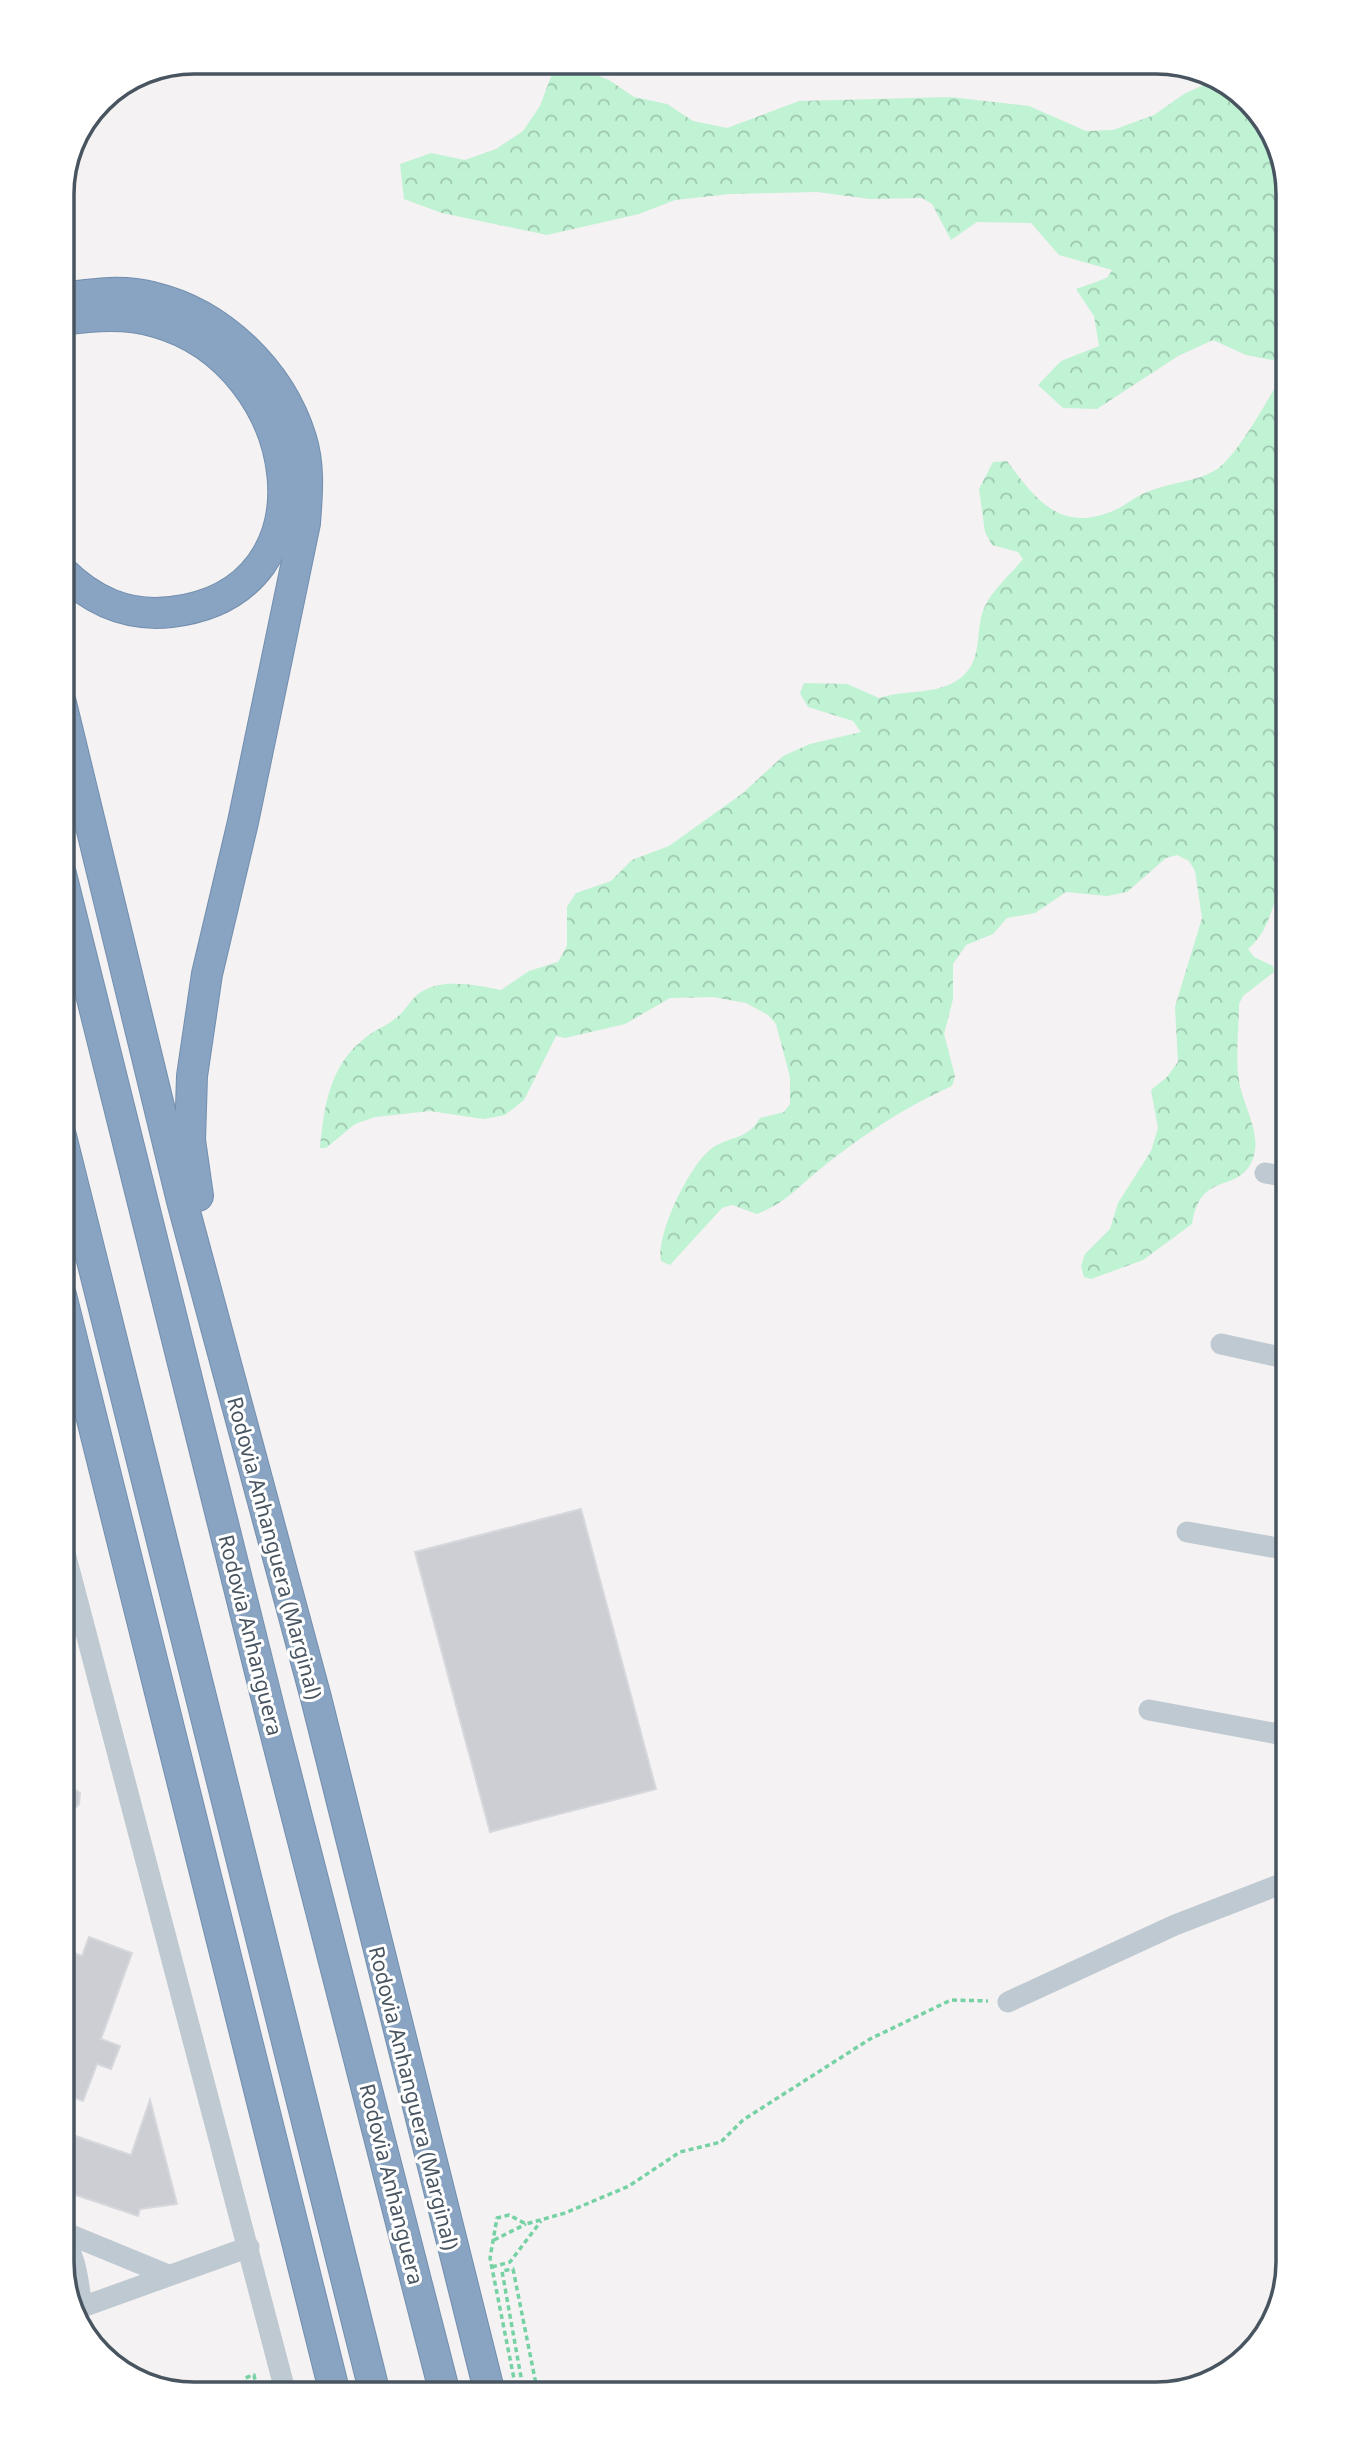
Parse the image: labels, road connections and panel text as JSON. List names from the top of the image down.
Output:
{
  "streets": {
    "highway": ["Rodovia Anhanguera (Marginal)", "Rodovia Anhanguera"]
  }
}
